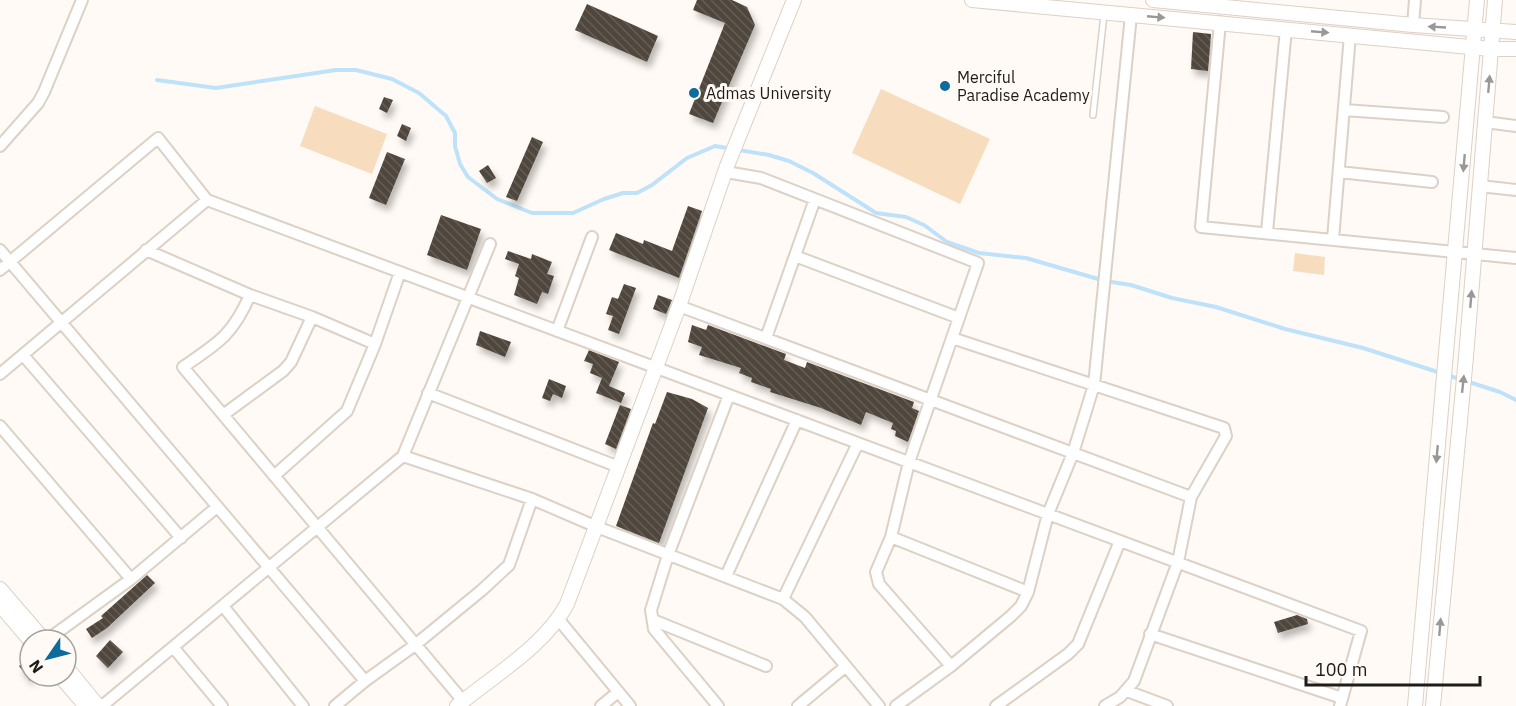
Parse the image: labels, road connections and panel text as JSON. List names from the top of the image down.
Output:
{
  "places": ["Merciful Paradise Academy", "Admas University"],
  "scale_bar": "100 m",
  "north": "bottom left"
}
